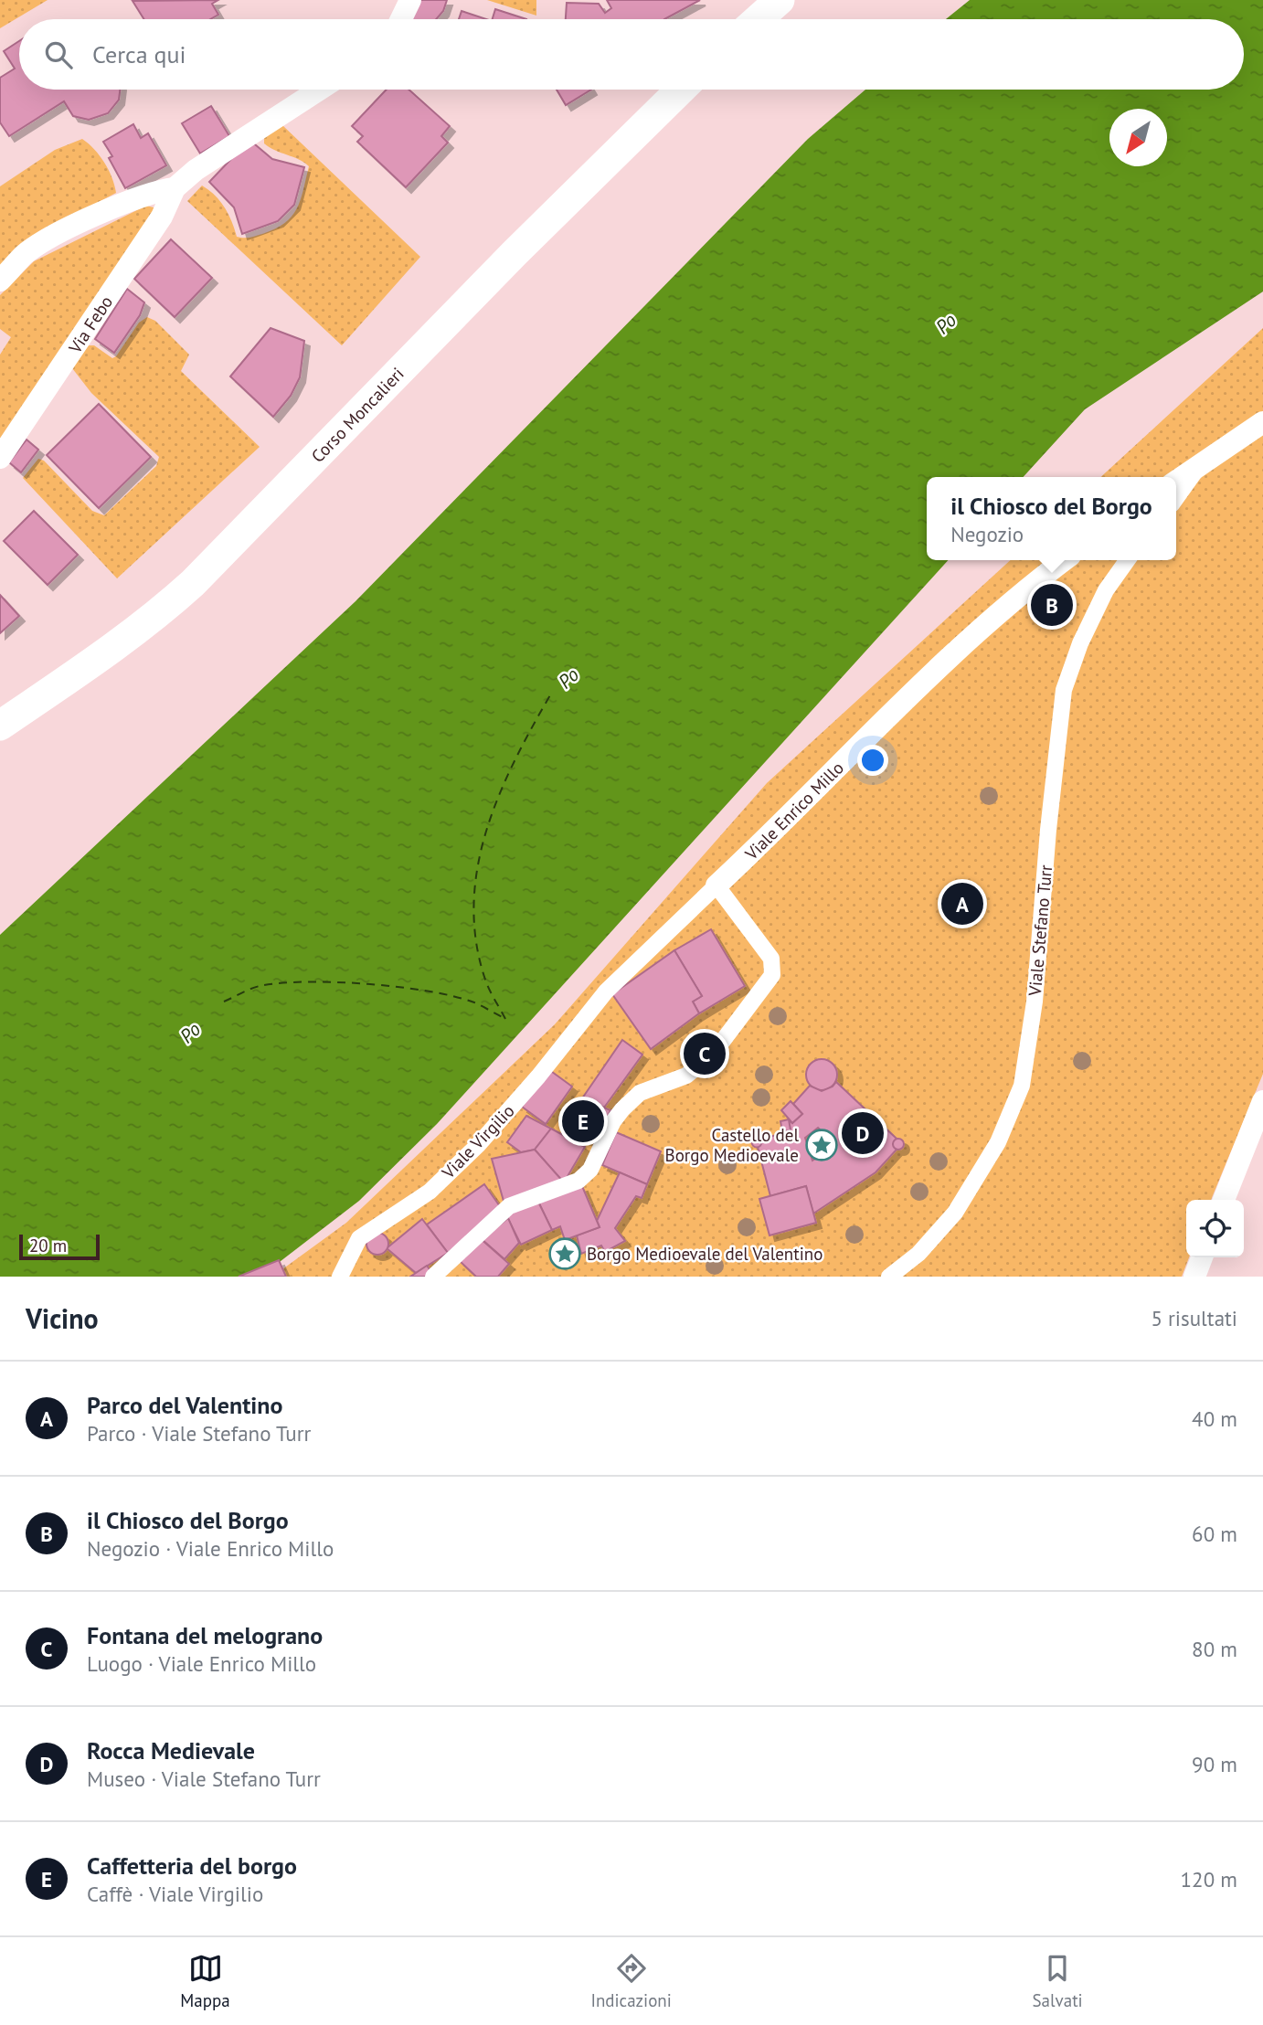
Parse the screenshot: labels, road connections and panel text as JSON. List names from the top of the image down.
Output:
{
  "streets": {
    "main road": ["Corso Moncalieri"],
    "street": [
      "Via Febo",
      "Viale Enrico Millo",
      "Viale Stefano Turr",
      "Viale Virgilio"
    ]
  },
  "crossings": [
    ["Viale Enrico Millo", "Viale Virgilio"]
  ],
  "water": ["Po"],
  "places": {
    "place": ["Castello del Borgo Medioevale", "Borgo Medioevale del Valentino"]
  },
  "scale_bar": "20 m",
  "north": "bottom left",
  "page": {
    "search": "Cerca qui",
    "popup": ["il Chiosco del Borgo", "Negozio"],
    "pins": [
      "B",
      "A",
      "C",
      "E",
      "D"
    ],
    "scale": "20 m",
    "heading": ["Vicino", "5 risultati"],
    "list": [
      {
        "mark": "A",
        "name": "Parco del Valentino",
        "note": "Parco · Viale Stefano Turr",
        "value": "40 m"
      },
      {
        "mark": "B",
        "name": "il Chiosco del Borgo",
        "note": "Negozio · Viale Enrico Millo",
        "value": "60 m"
      },
      {
        "mark": "C",
        "name": "Fontana del melograno",
        "note": "Luogo · Viale Enrico Millo",
        "value": "80 m"
      },
      {
        "mark": "D",
        "name": "Rocca Medievale",
        "note": "Museo · Viale Stefano Turr",
        "value": "90 m"
      },
      {
        "mark": "E",
        "name": "Caffetteria del borgo",
        "note": "Caffè · Viale Virgilio",
        "value": "120 m"
      }
    ],
    "nav": ["Mappa", "Indicazioni", "Salvati"]
  }
}
